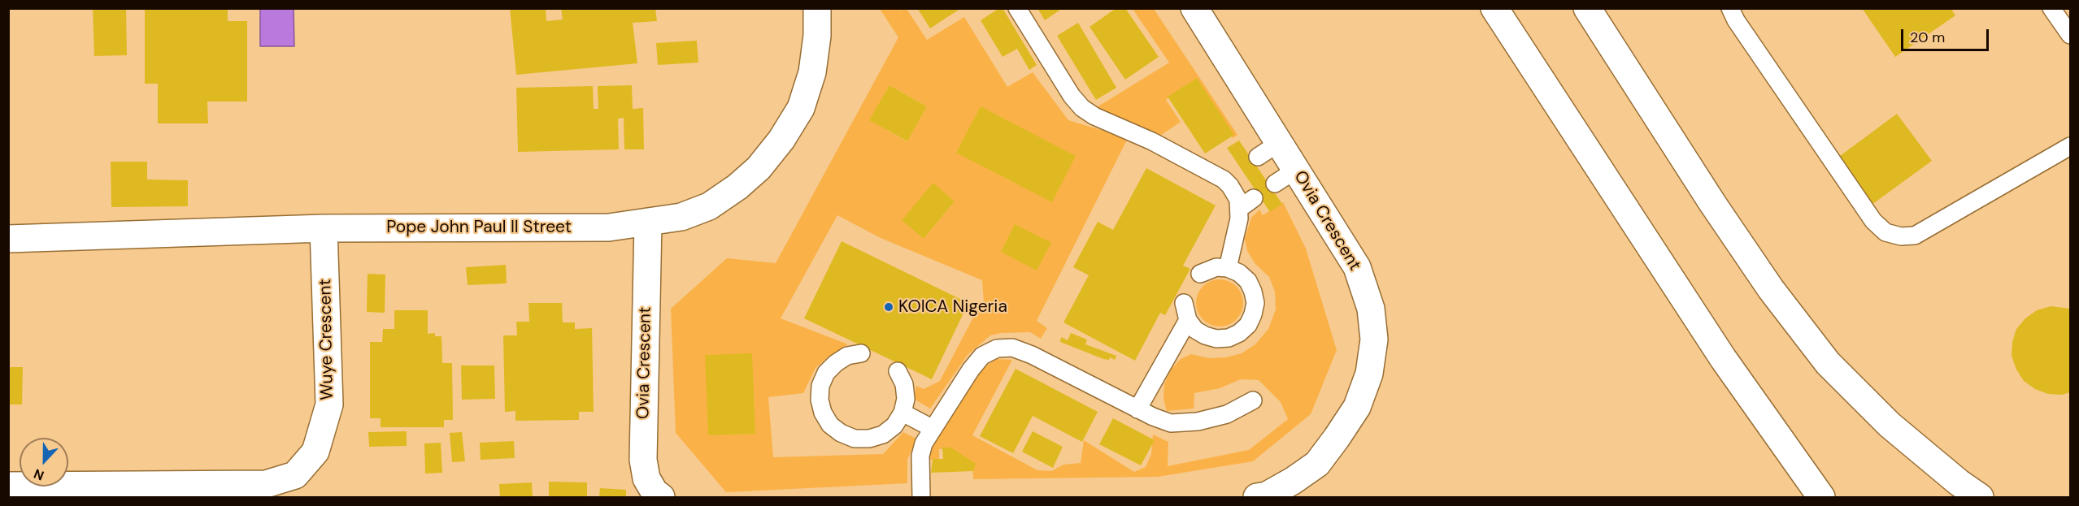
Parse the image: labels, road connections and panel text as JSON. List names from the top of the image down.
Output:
{
  "streets": {
    "street": ["Ovia Crescent", "Pope John Paul II Street", "Wuye Crescent"]
  },
  "crossings": [
    ["Ovia Crescent", "Pope John Paul II Street"],
    ["Pope John Paul II Street", "Wuye Crescent"]
  ],
  "places": ["KOICA Nigeria"],
  "scale_bar": "20 m",
  "north": "bottom"
}
